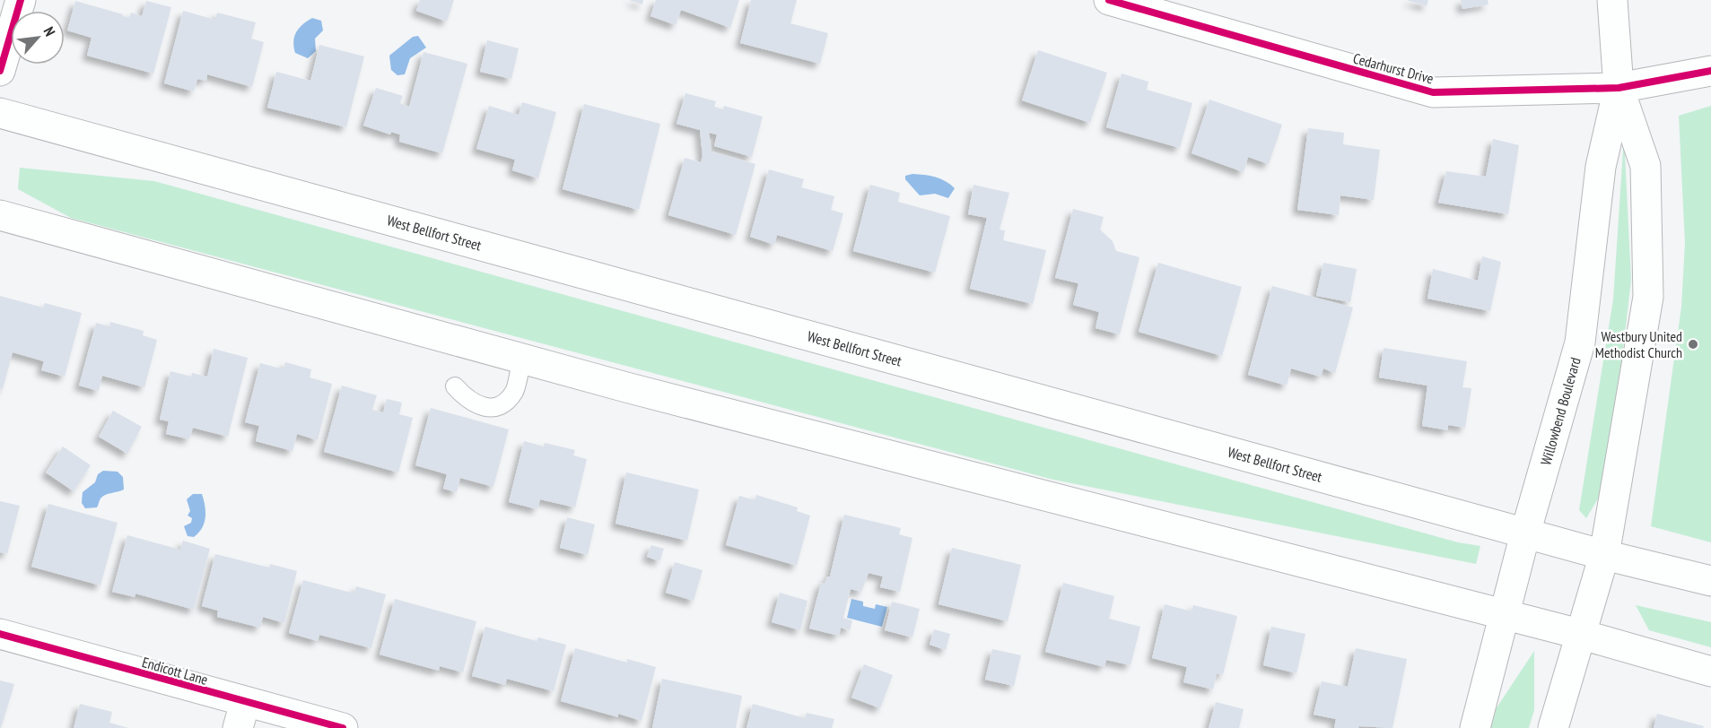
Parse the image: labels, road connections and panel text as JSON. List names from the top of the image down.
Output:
{
  "streets": {
    "main road": [
      "Cedarhurst Drive",
      "West Bellfort Street",
      "Willowbend Boulevard",
      "Endicott Lane"
    ]
  },
  "crossings": [
    ["Cedarhurst Drive", "Willowbend Boulevard"],
    ["West Bellfort Street", "Willowbend Boulevard"]
  ],
  "places": ["Westbury United Methodist Church"],
  "north": "top right"
}
